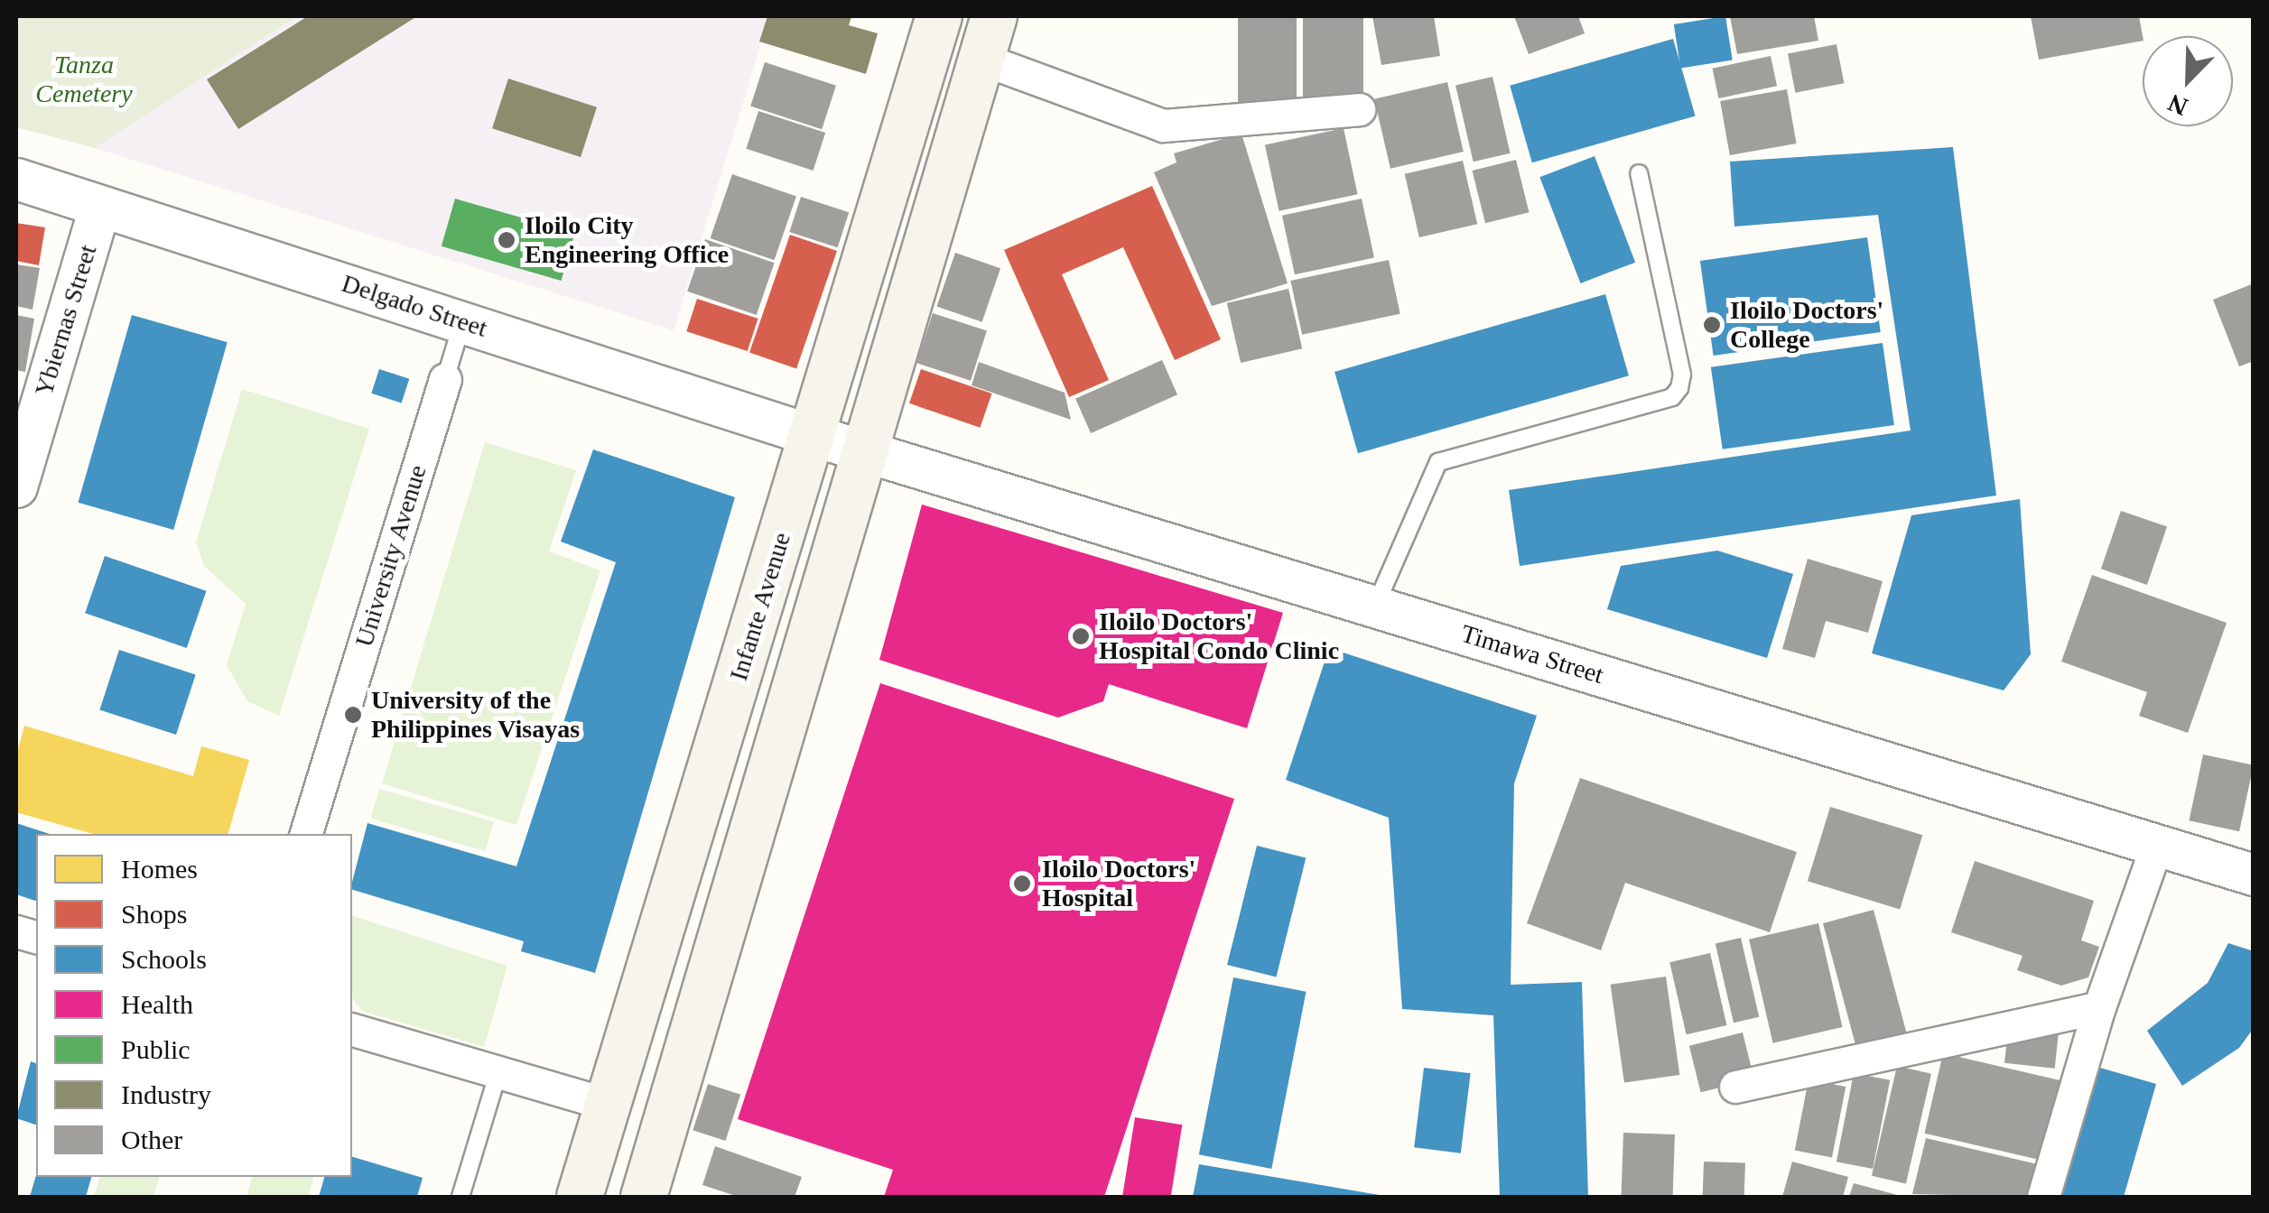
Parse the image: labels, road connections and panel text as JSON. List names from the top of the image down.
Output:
{
  "streets": {
    "main road": ["Infante Avenue"],
    "street": [
      "Delgado Street",
      "Ybiernas Street",
      "University Avenue",
      "Timawa Street"
    ]
  },
  "crossings": [
    ["Delgado Street", "Ybiernas Street"],
    ["Delgado Street", "Infante Avenue"],
    ["Delgado Street", "Timawa Street"],
    ["Infante Avenue", "Timawa Street"]
  ],
  "parks": ["Tanza Cemetery"],
  "places": [
    "Iloilo City Engineering Office",
    "Iloilo Doctors' College",
    "Iloilo Doctors' Hospital Condo Clinic",
    "University of the Philippines Visayas",
    "Iloilo Doctors' Hospital"
  ],
  "legend": [
    "Homes",
    "Shops",
    "Schools",
    "Health",
    "Public",
    "Industry",
    "Other"
  ],
  "north": "bottom left"
}
